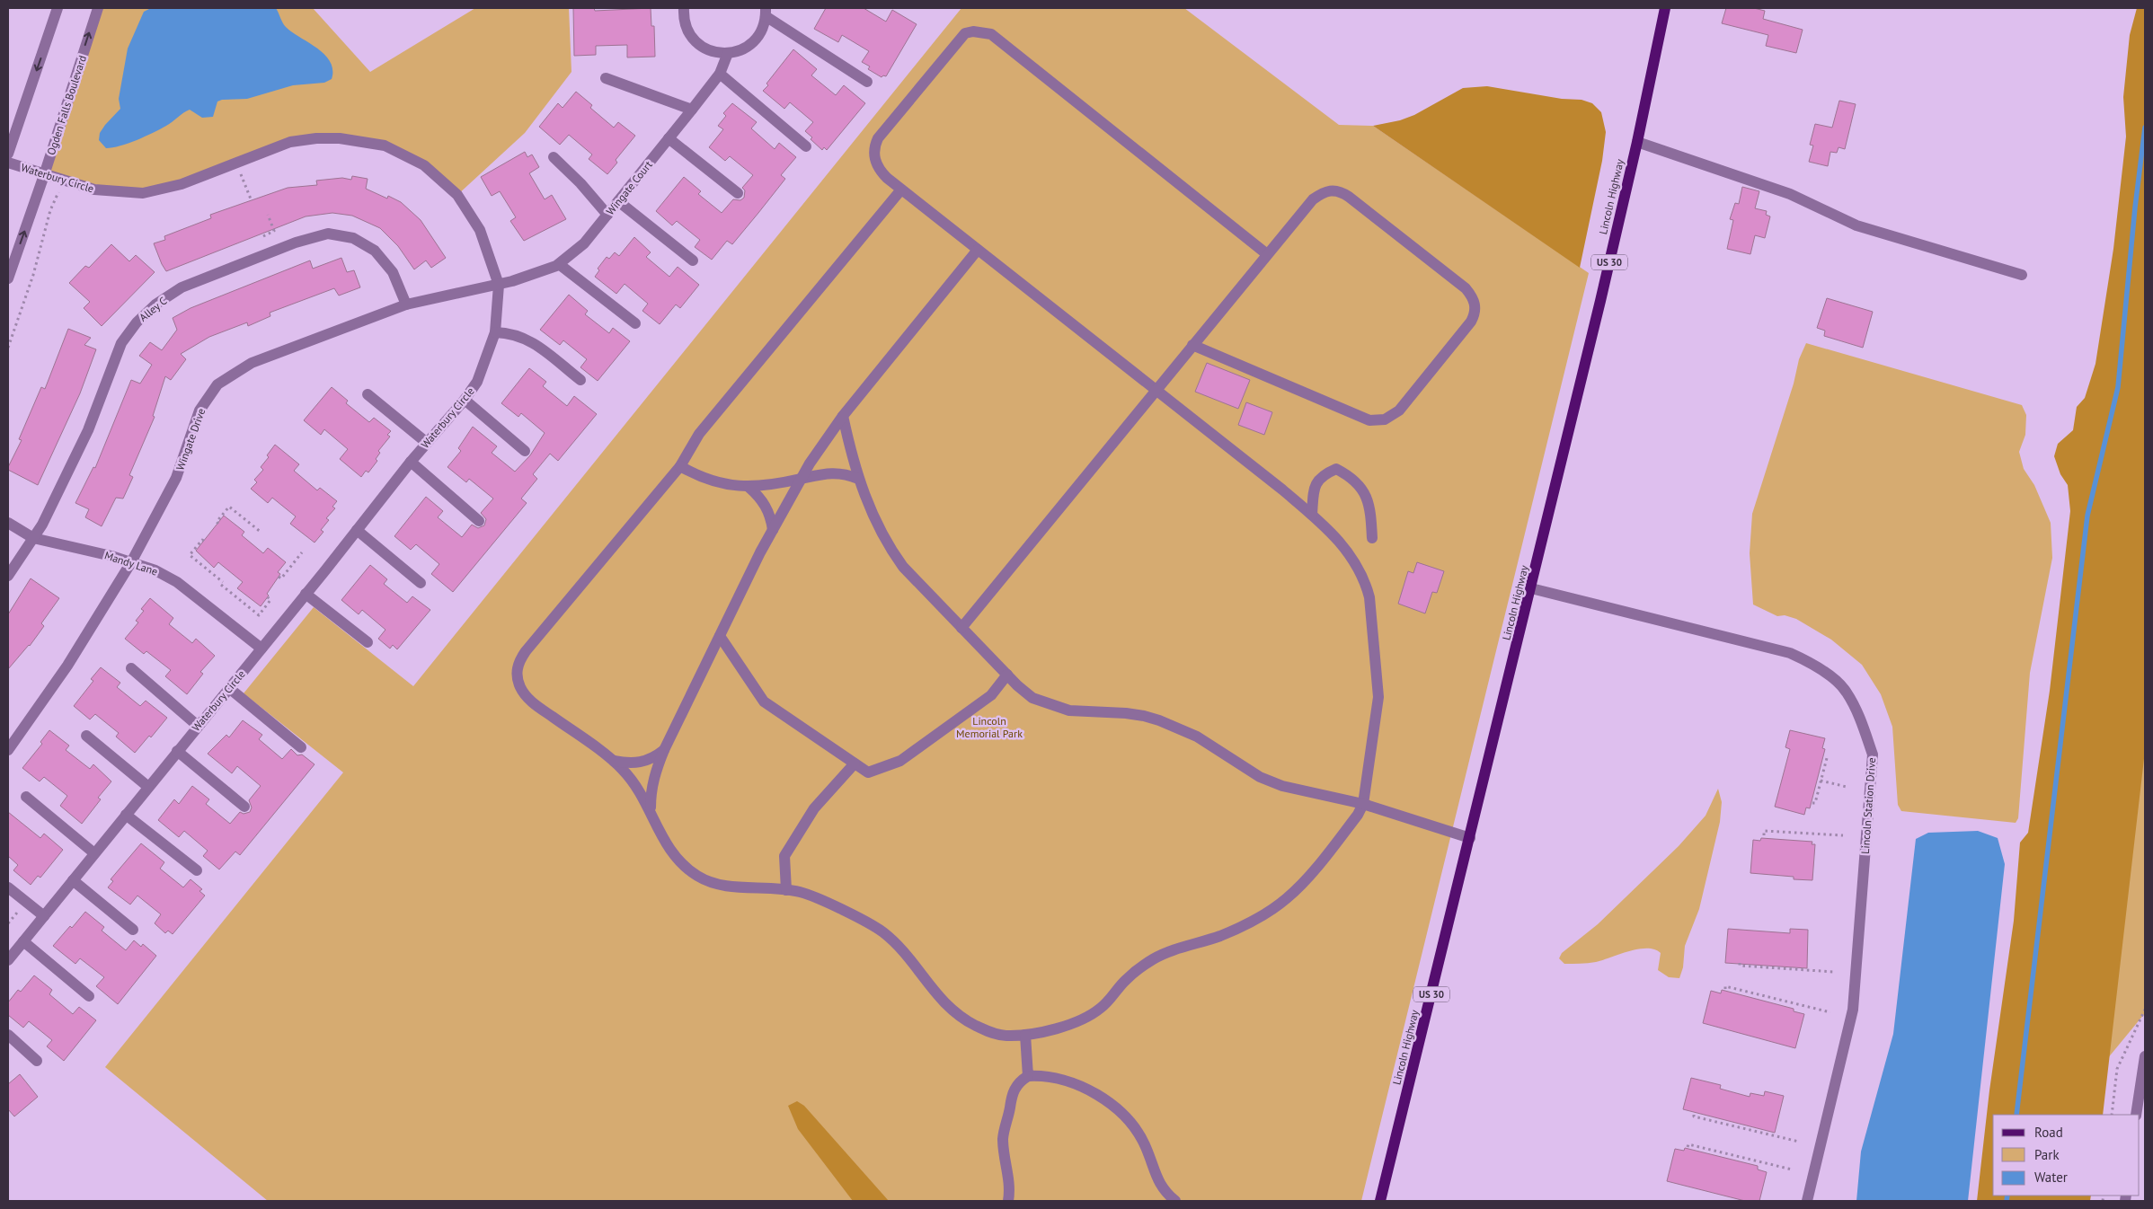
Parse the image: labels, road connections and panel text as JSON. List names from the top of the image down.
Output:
{
  "streets": {
    "main road": ["Lincoln Highway", "US 30"],
    "street": [
      "Ogden Falls Boulevard",
      "Waterbury Circle",
      "Wingate Court",
      "Alley C",
      "Wingate Drive",
      "Mandy Lane",
      "Lincoln Station Drive"
    ]
  },
  "crossings": [
    ["Ogden Falls Boulevard", "Waterbury Circle"],
    ["Waterbury Circle", "Wingate Court"],
    ["Waterbury Circle", "Wingate Drive"],
    ["Waterbury Circle", "Mandy Lane"],
    ["Wingate Court", "Wingate Drive"],
    ["Lincoln Highway", "Lincoln Station Drive"],
    ["Alley C", "Wingate Drive"],
    ["Alley C", "Mandy Lane"],
    ["Wingate Drive", "Mandy Lane"]
  ],
  "parks": ["Lincoln Memorial Park"],
  "legend": ["Road", "Park", "Water"]
}
